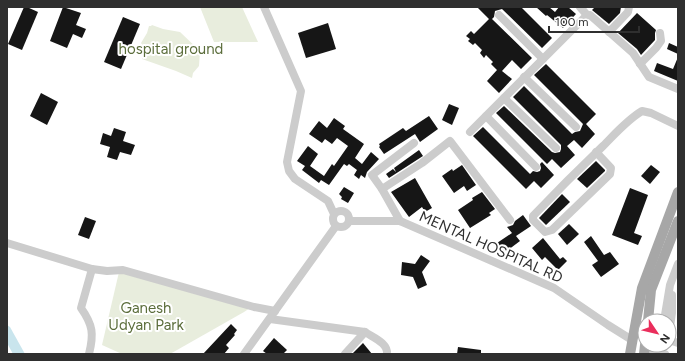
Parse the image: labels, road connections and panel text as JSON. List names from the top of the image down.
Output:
{
  "streets": {
    "street": ["MENTAL HOSPITAL RD"]
  },
  "parks": ["hospital ground", "Ganesh Udyan Park"],
  "scale_bar": "100 m",
  "north": "bottom right"
}
